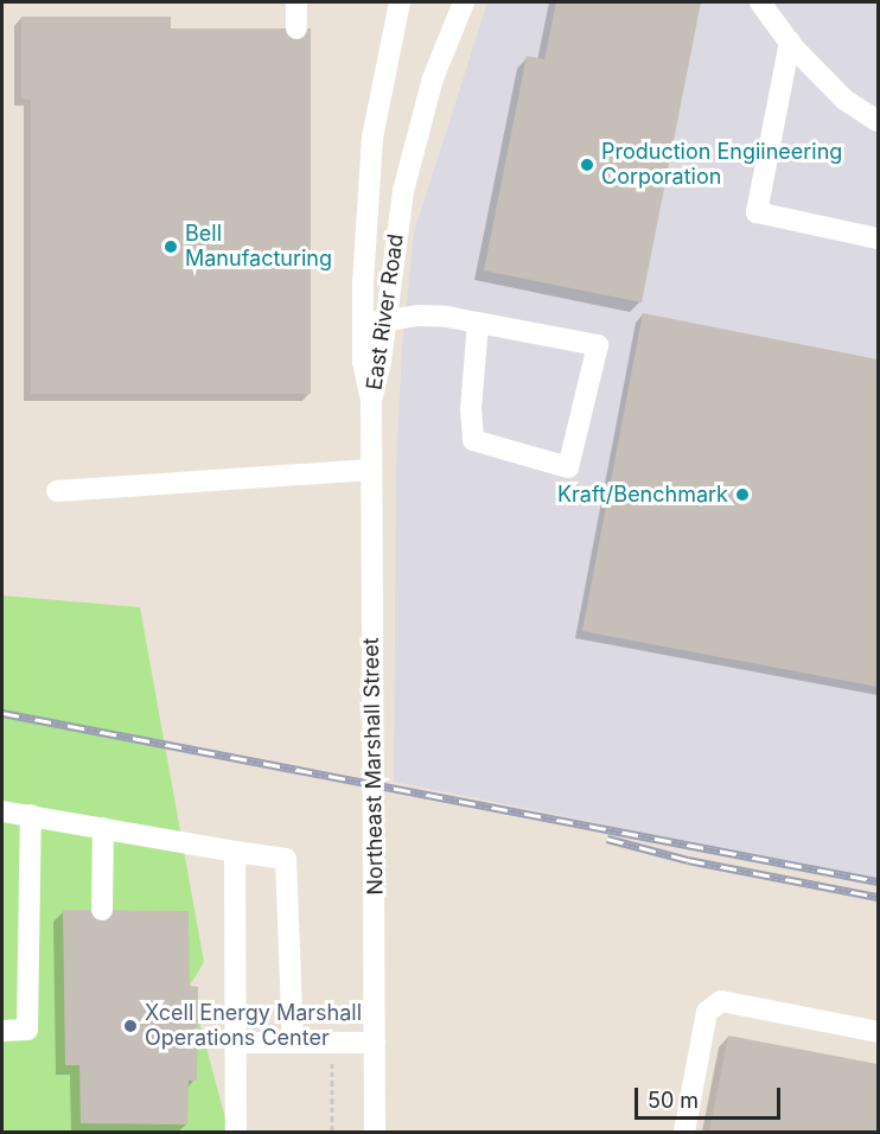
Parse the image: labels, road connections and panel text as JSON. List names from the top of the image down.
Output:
{
  "streets": {
    "street": ["East River Road", "Northeast Marshall Street"]
  },
  "crossings": [
    ["East River Road", "Northeast Marshall Street"]
  ],
  "places": [
    "Production Engiineering Corporation",
    "Bell Manufacturing",
    "Kraft/Benchmark",
    "Xcell Energy Marshall Operations Center"
  ],
  "scale_bar": "50 m"
}
